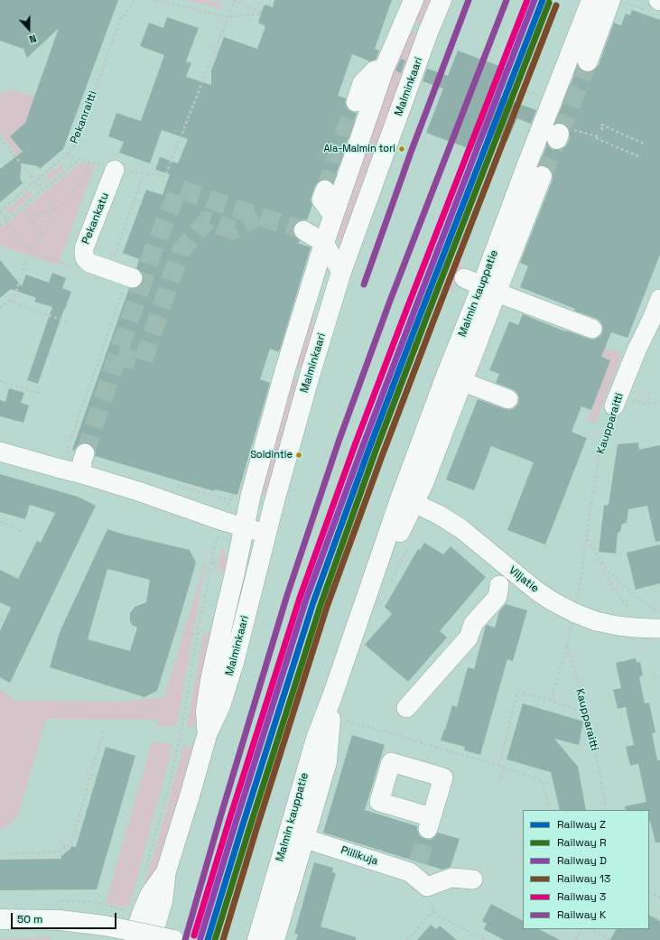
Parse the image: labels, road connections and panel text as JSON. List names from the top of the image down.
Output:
{
  "streets": {
    "main road": ["Malminkaari", "Malmin kauppatie"],
    "street": [
      "Pekankatu",
      "Kaupparaitti",
      "Viljatie",
      "Piilikuja"
    ],
    "path": ["Pekanraitti"]
  },
  "crossings": [
    ["Malmin kauppatie", "Viljatie"],
    ["Malmin kauppatie", "Piilikuja"]
  ],
  "places": ["Ala-Malmin tori", "Soidintie"],
  "lines": [
    "rail line Z",
    "rail line D",
    "rail line 3",
    "rail line K",
    "rail line R",
    "rail line 13"
  ],
  "legend": [
    "Railway Z",
    "Railway R",
    "Railway D",
    "Railway 13",
    "Railway 3",
    "Railway K"
  ],
  "scale_bar": "50 m",
  "north": "bottom"
}
